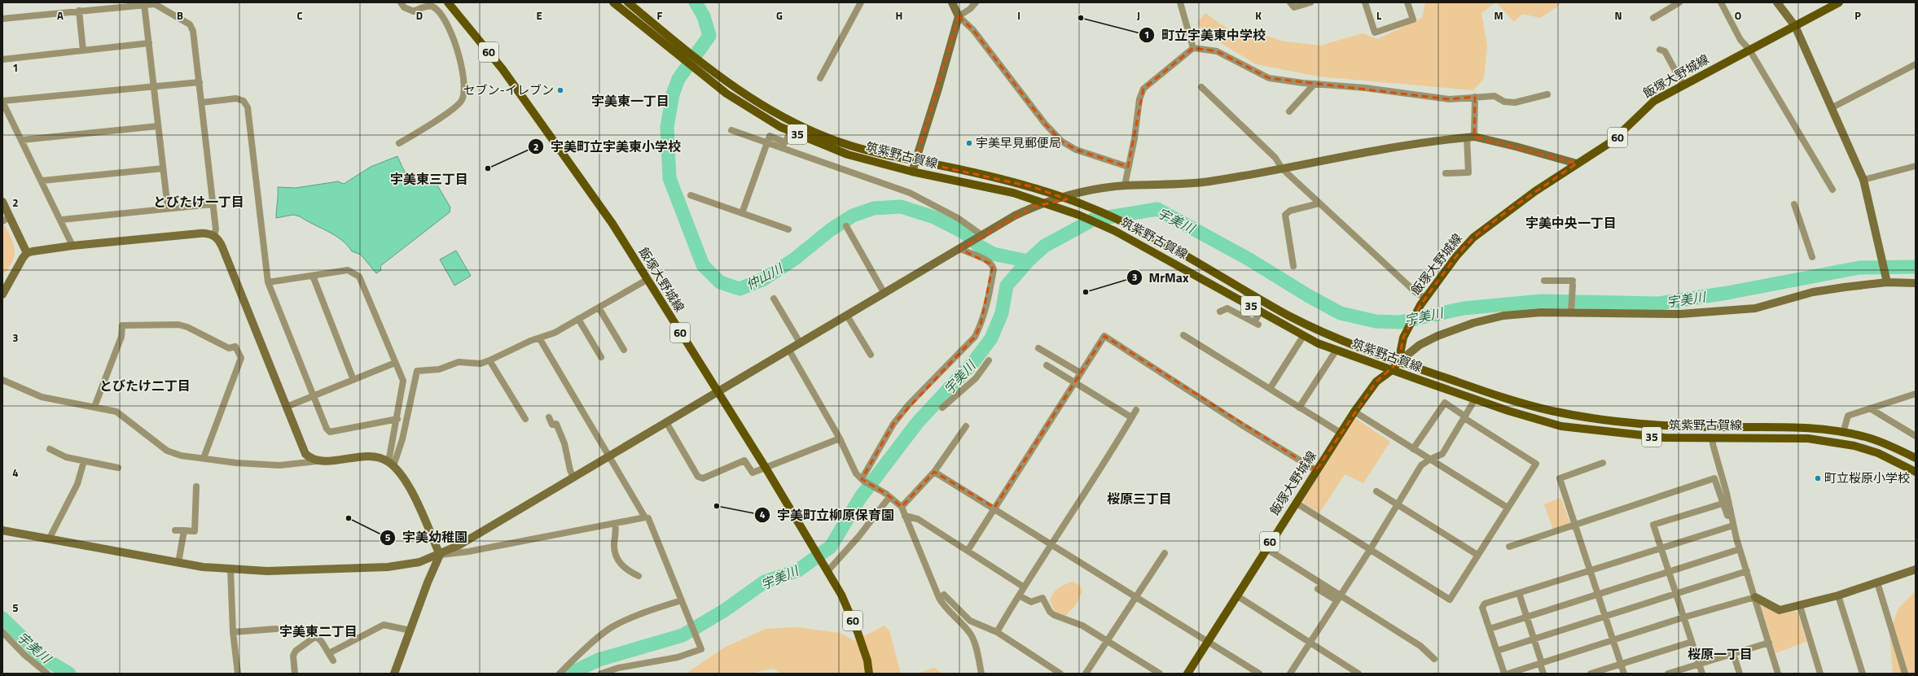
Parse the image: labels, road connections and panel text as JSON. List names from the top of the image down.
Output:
{
  "streets": {
    "main road": [
      "60",
      "飯塚大野城線",
      "35",
      "筑紫野古賀線"
    ]
  },
  "crossings": [
    ["飯塚大野城線", "筑紫野古賀線"]
  ],
  "districts": [
    "宇美東一丁目",
    "宇美東三丁目",
    "とびたけ一丁目",
    "宇美中央一丁目",
    "とびたけ二丁目",
    "桜原三丁目",
    "宇美東二丁目",
    "桜原一丁目"
  ],
  "water": ["宇美川", "仲山川"],
  "places": [
    "町立宇美東中学校",
    "セブン-イレブン",
    "宇美早見郵便局",
    "宇美町立宇美東小学校",
    "MrMax",
    "町立桜原小学校",
    "宇美町立柳原保育園",
    "宇美幼稚園"
  ],
  "grid": {
    "columns": [
      "A",
      "B",
      "C",
      "D",
      "E",
      "F",
      "G",
      "H",
      "I",
      "J",
      "K",
      "L",
      "M",
      "N",
      "O",
      "P"
    ],
    "rows": [
      "1",
      "2",
      "3",
      "4",
      "5"
    ]
  }
}
